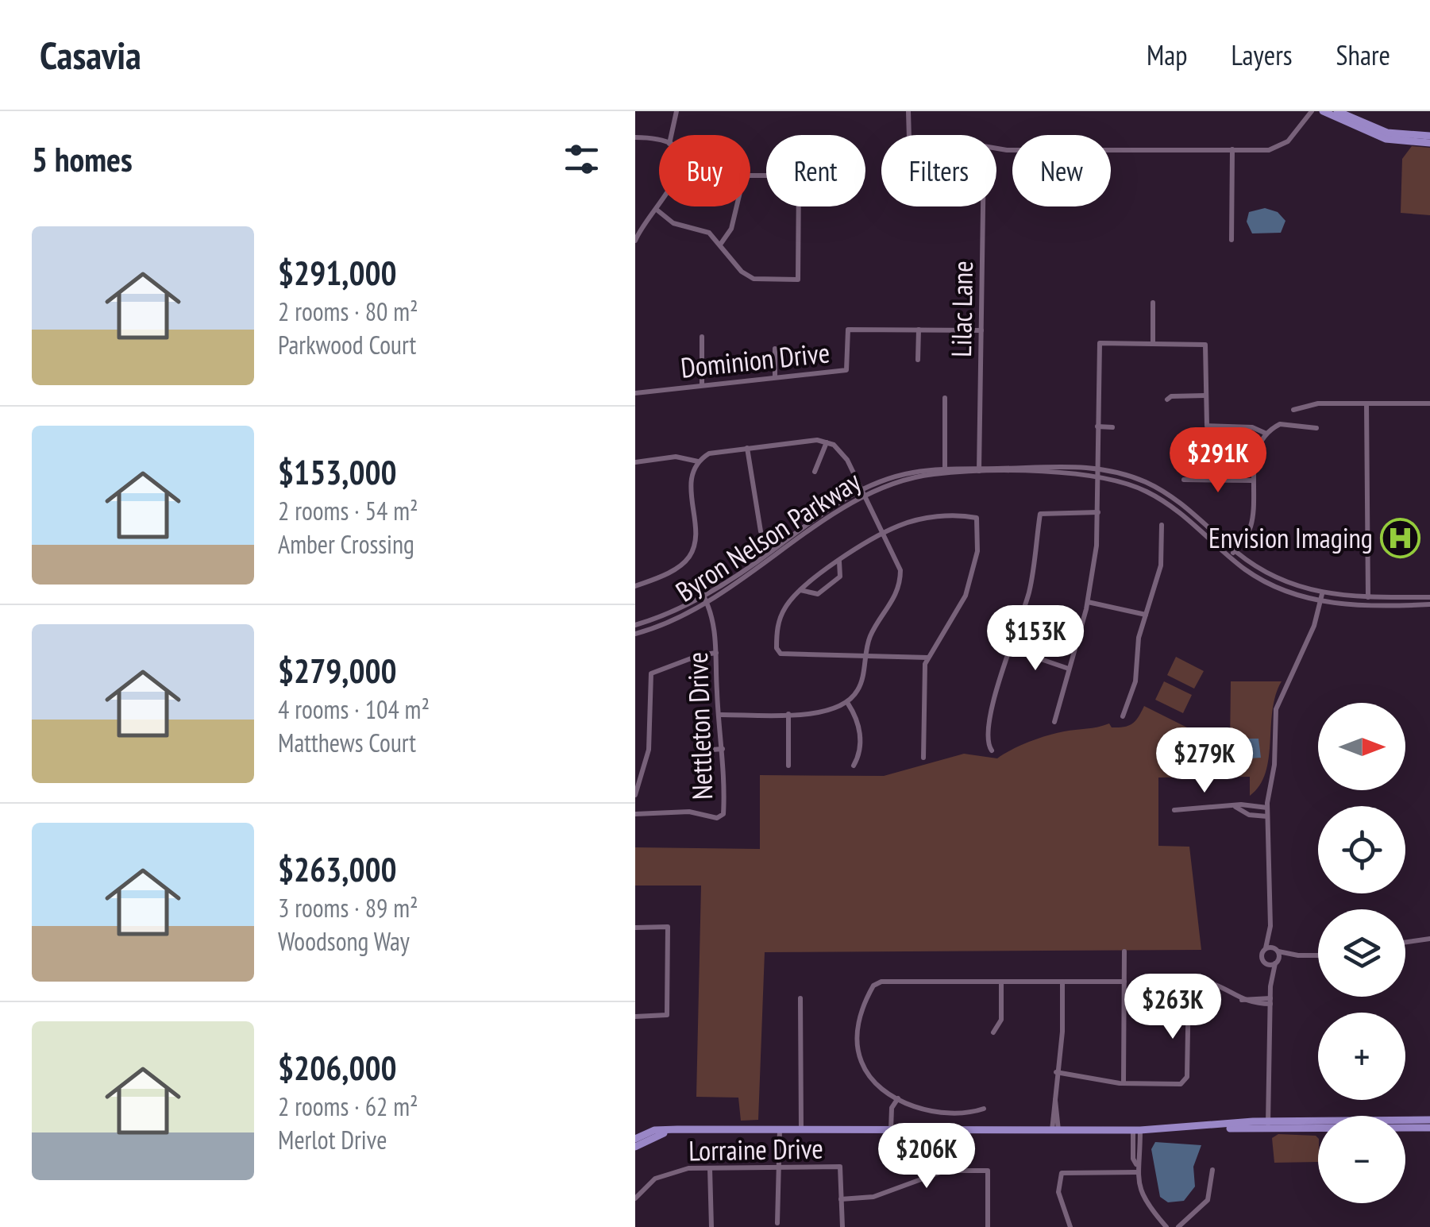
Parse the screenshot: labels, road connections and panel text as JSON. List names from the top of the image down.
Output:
{
  "streets": {
    "street": [
      "Lilac Lane",
      "Dominion Drive",
      "Byron Nelson Parkway",
      "Nettleton Drive",
      "Lorraine Drive"
    ]
  },
  "crossings": [
    ["Lilac Lane", "Dominion Drive"],
    ["Lilac Lane", "Byron Nelson Parkway"],
    ["Byron Nelson Parkway", "Nettleton Drive"]
  ],
  "places": {
    "hospital": ["Envision Imaging"]
  },
  "north": "right",
  "page": {
    "header": "Casavia",
    "nav": ["Map", "Layers", "Share"],
    "heading": "5 homes",
    "chip": [
      "Buy",
      "Rent",
      "Filters",
      "New"
    ],
    "list": [
      {
        "name": "$291,000",
        "note": "2 rooms · 80 m² · Parkwood Court"
      },
      {
        "name": "$153,000",
        "note": "2 rooms · 54 m² · Amber Crossing"
      },
      {
        "name": "$279,000",
        "note": "4 rooms · 104 m² · Matthews Court"
      },
      {
        "name": "$263,000",
        "note": "3 rooms · 89 m² · Woodsong Way"
      },
      {
        "name": "$206,000",
        "note": "2 rooms · 62 m² · Merlot Drive"
      }
    ],
    "price": [
      "$291K",
      "$153K",
      "$279K",
      "$263K",
      "$206K"
    ],
    "map_buttons": ["+", "−"]
  }
}
